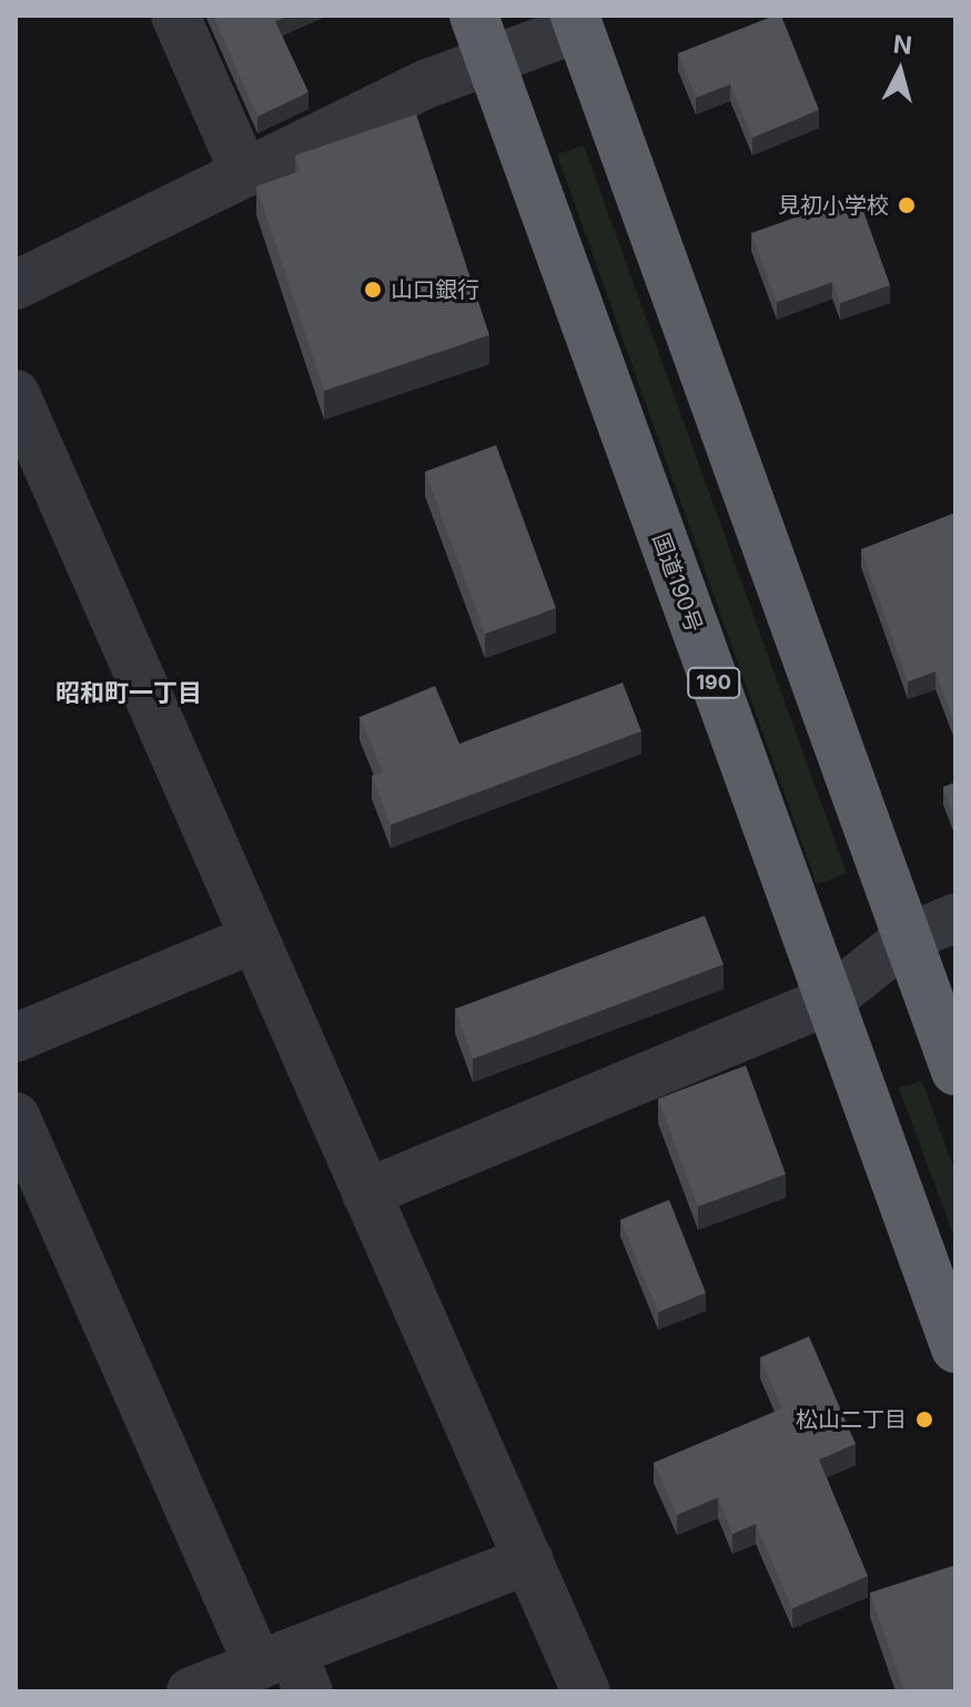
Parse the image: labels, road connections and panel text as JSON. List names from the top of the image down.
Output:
{
  "streets": {
    "highway": ["国道190号", "190"]
  },
  "districts": ["昭和町一丁目"],
  "places": ["見初小学校", "山口銀行", "松山二丁目"],
  "north": "top"
}
